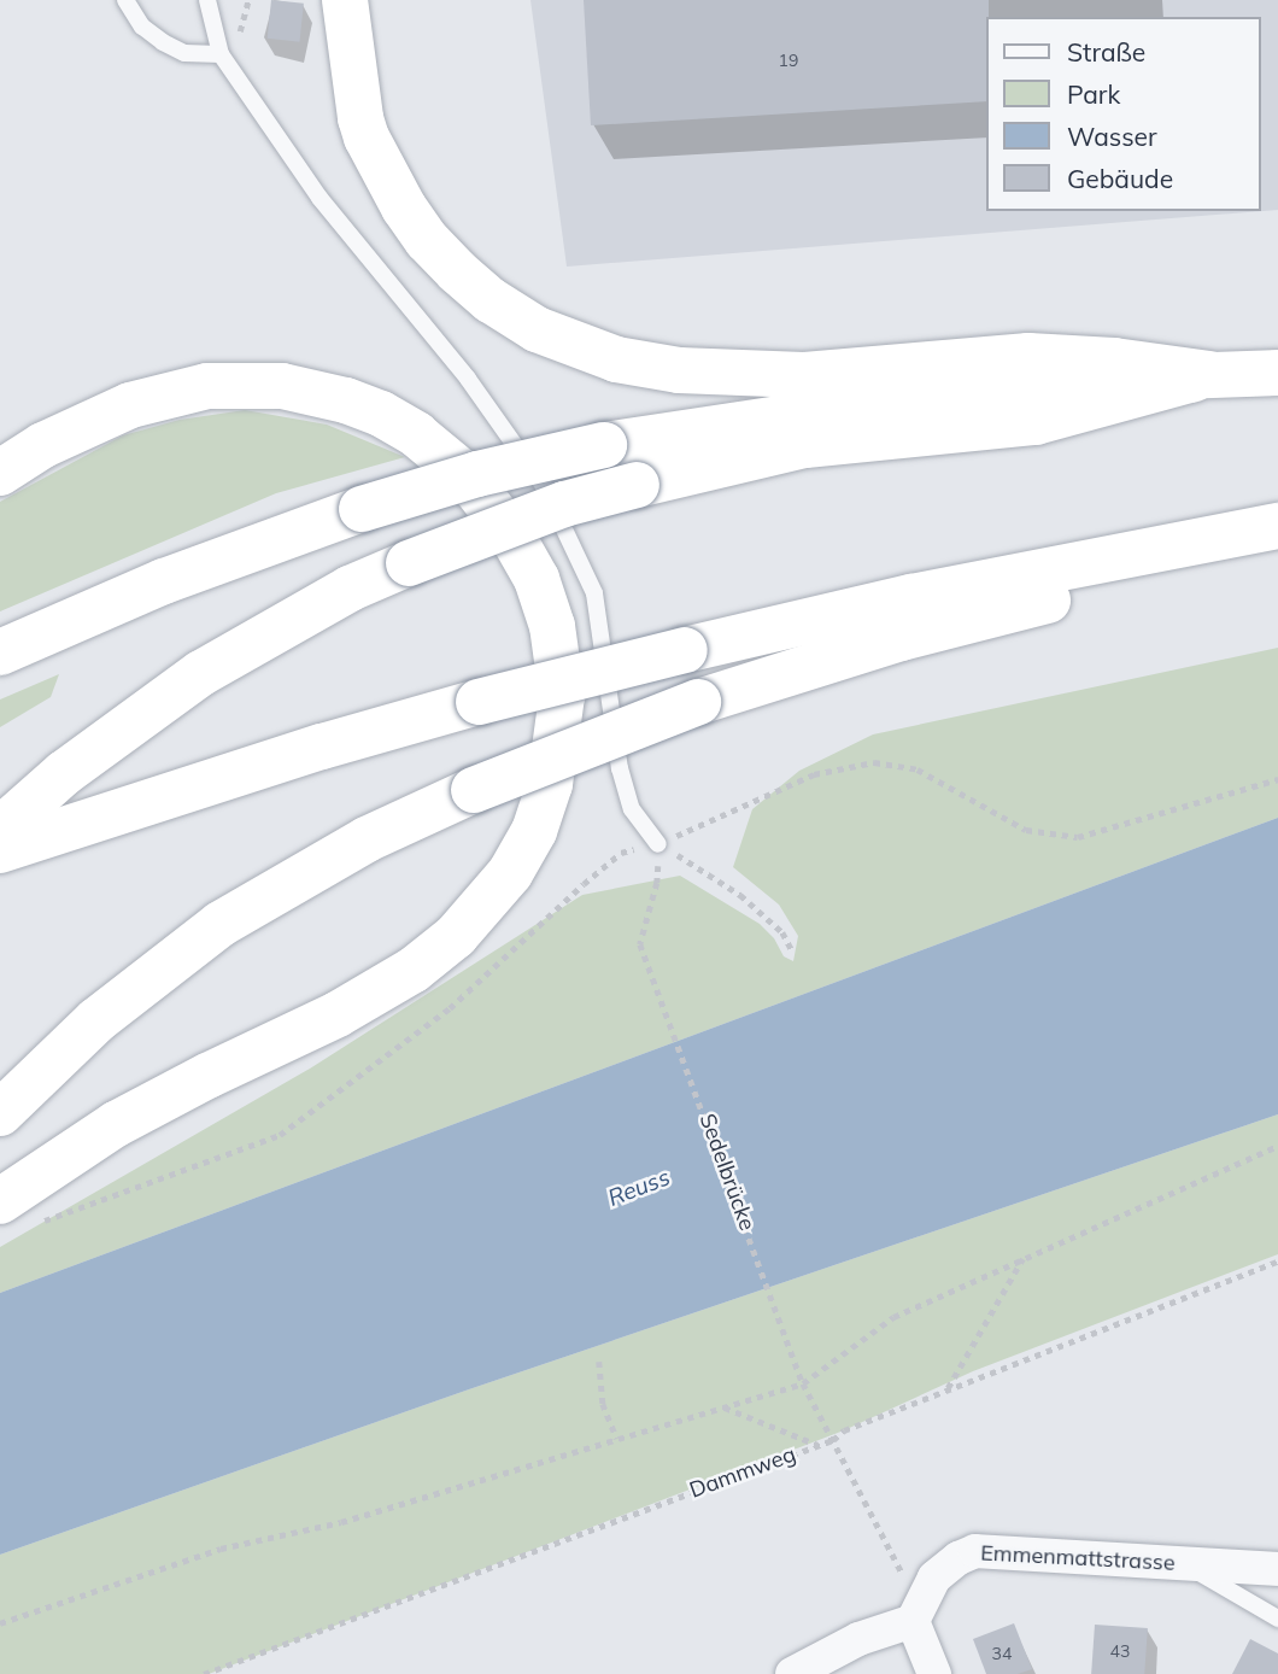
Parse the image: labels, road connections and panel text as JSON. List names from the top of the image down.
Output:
{
  "streets": {
    "street": ["Emmenmattstrasse"],
    "path": ["Sedelbrücke", "Dammweg"]
  },
  "crossings": [
    ["Sedelbrücke", "Dammweg"]
  ],
  "water": ["Reuss"],
  "house_numbers": ["19", "43", "34"],
  "legend": [
    "Straße",
    "Park",
    "Wasser",
    "Gebäude"
  ]
}
